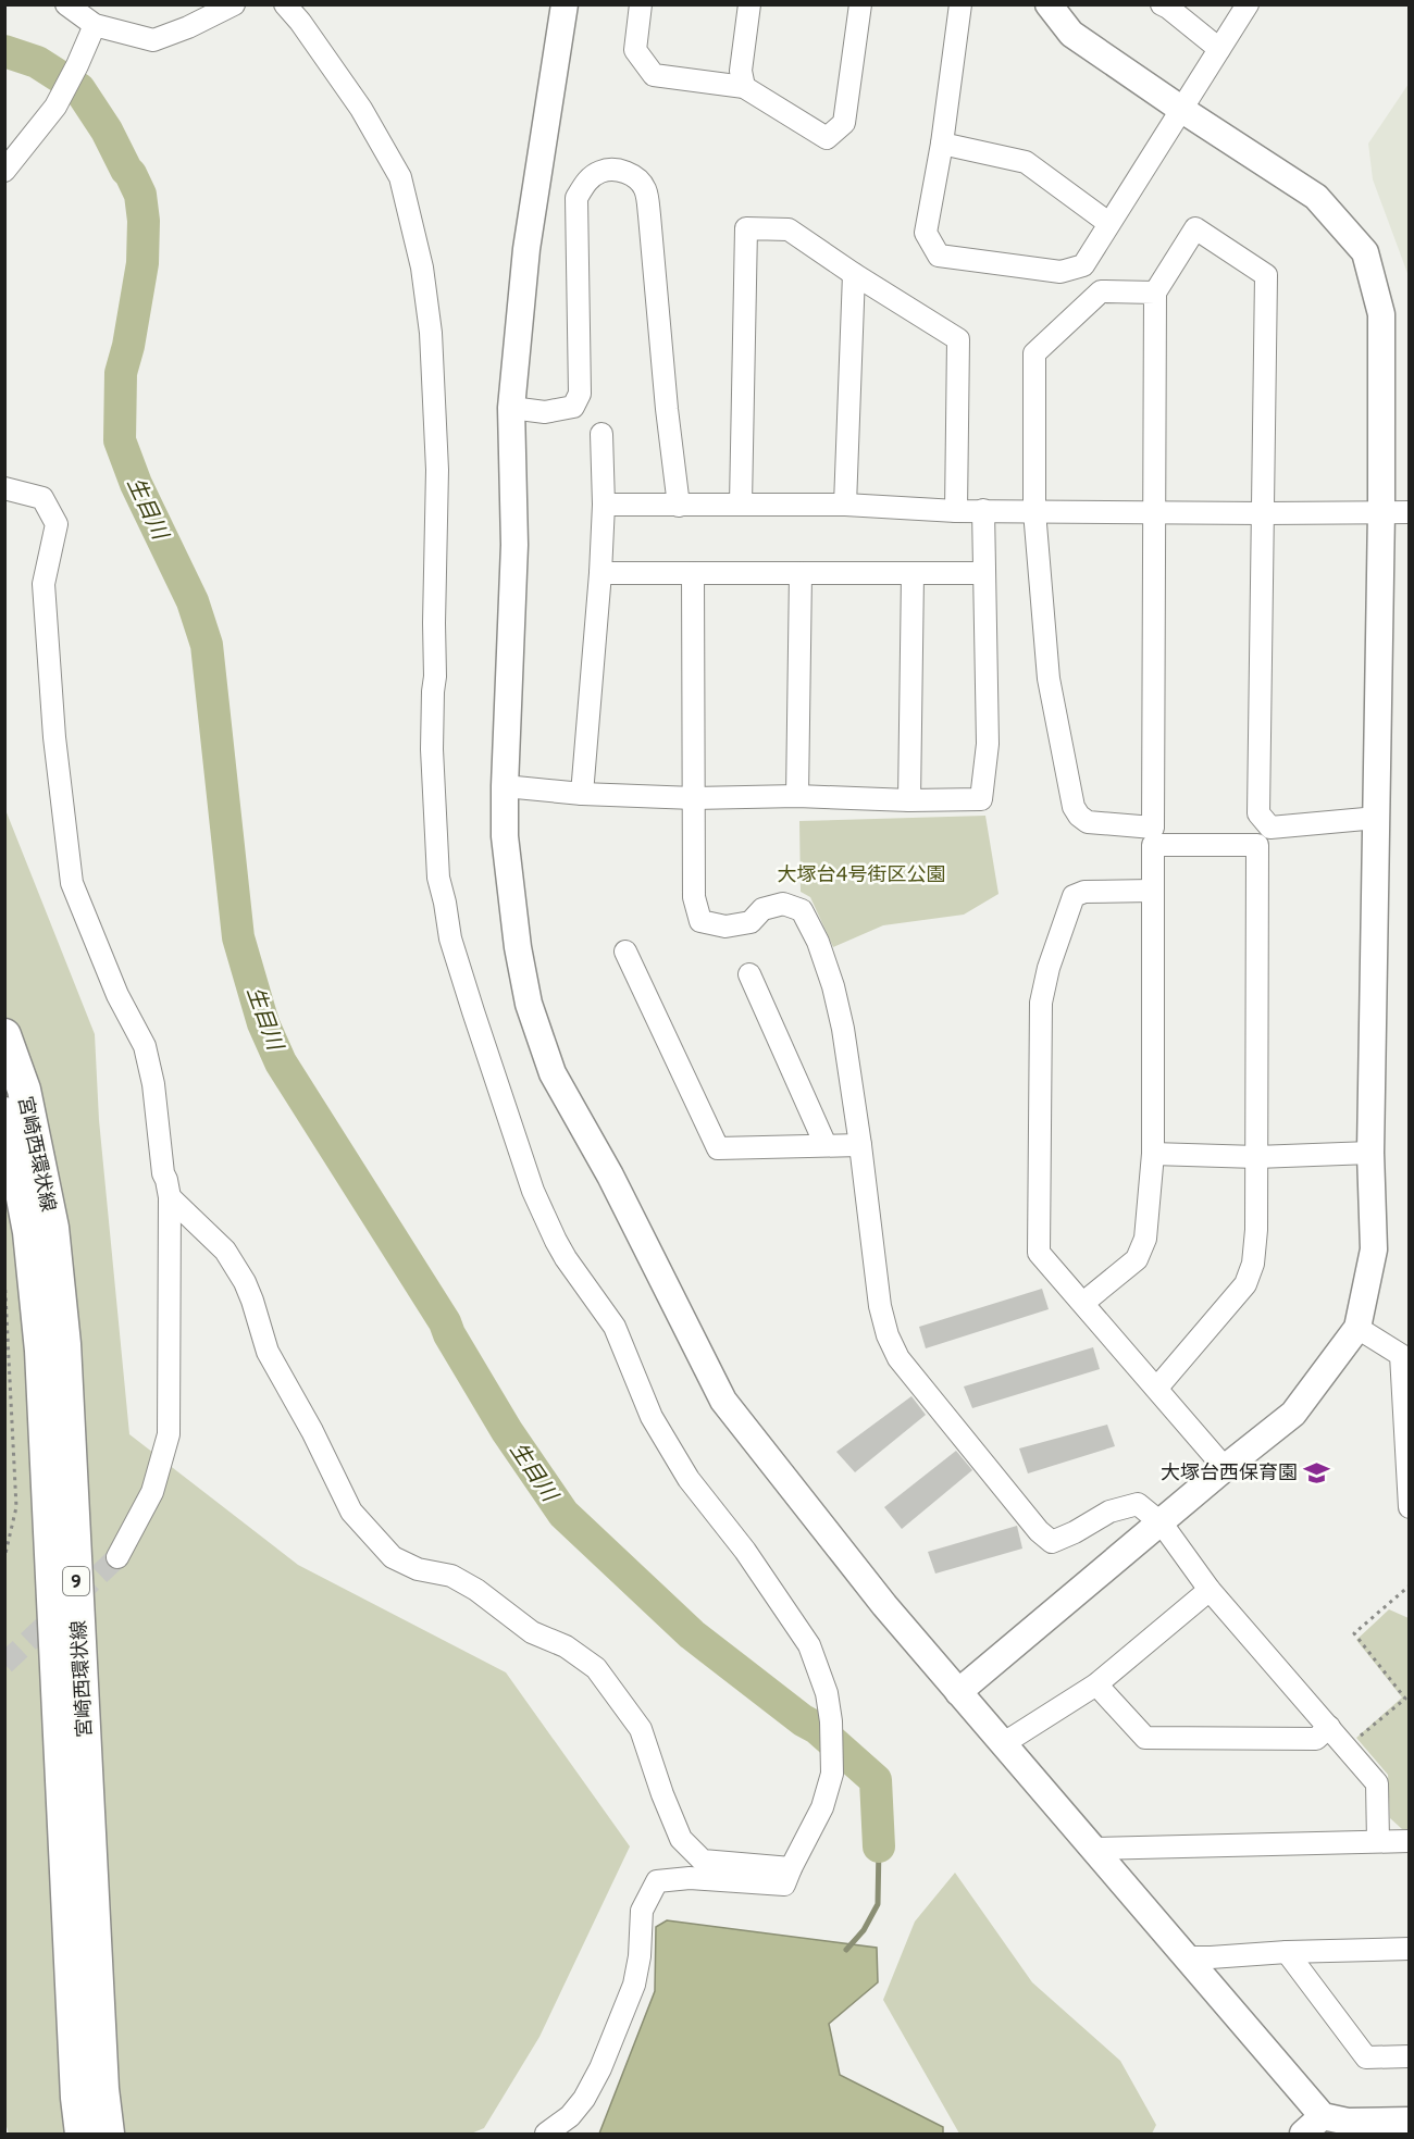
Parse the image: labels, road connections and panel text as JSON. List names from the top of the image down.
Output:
{
  "streets": {
    "main road": ["宮崎西環状線", "9"]
  },
  "water": ["生目川"],
  "parks": ["大塚台4号街区公園"],
  "places": {
    "school or university": ["大塚台西保育園"]
  }
}
